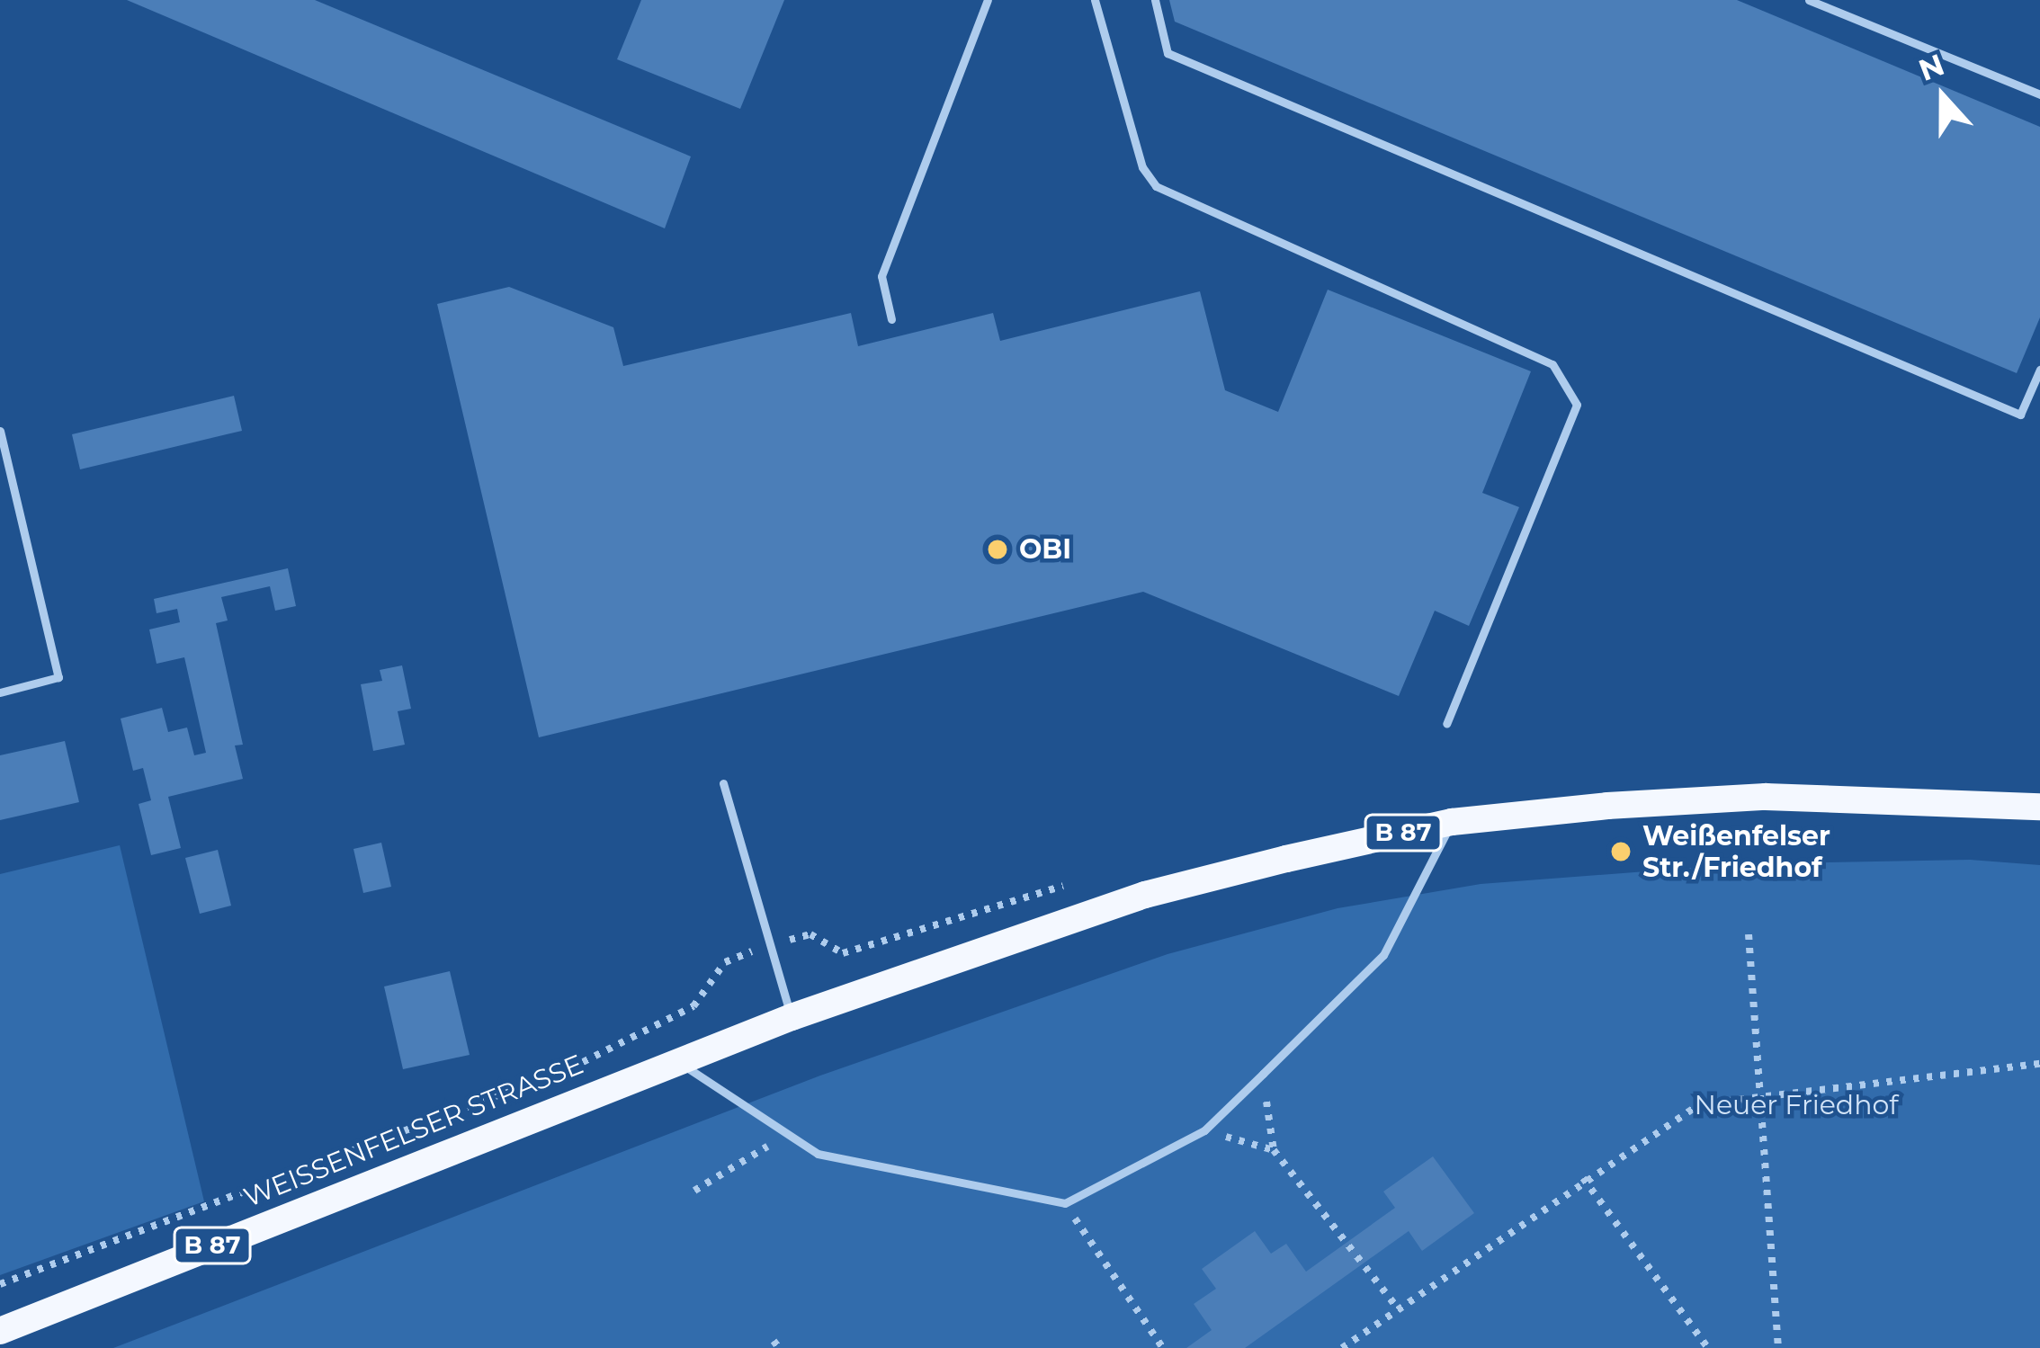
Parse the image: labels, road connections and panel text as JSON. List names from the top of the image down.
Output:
{
  "streets": {
    "main road": ["B 87", "WEISSENFELSER STRASSE"]
  },
  "crossings": [
    ["B 87", "WEISSENFELSER STRASSE"]
  ],
  "parks": ["Neuer Friedhof"],
  "places": ["OBI", "Weißenfelser Str./Friedhof"],
  "north": "top"
}
